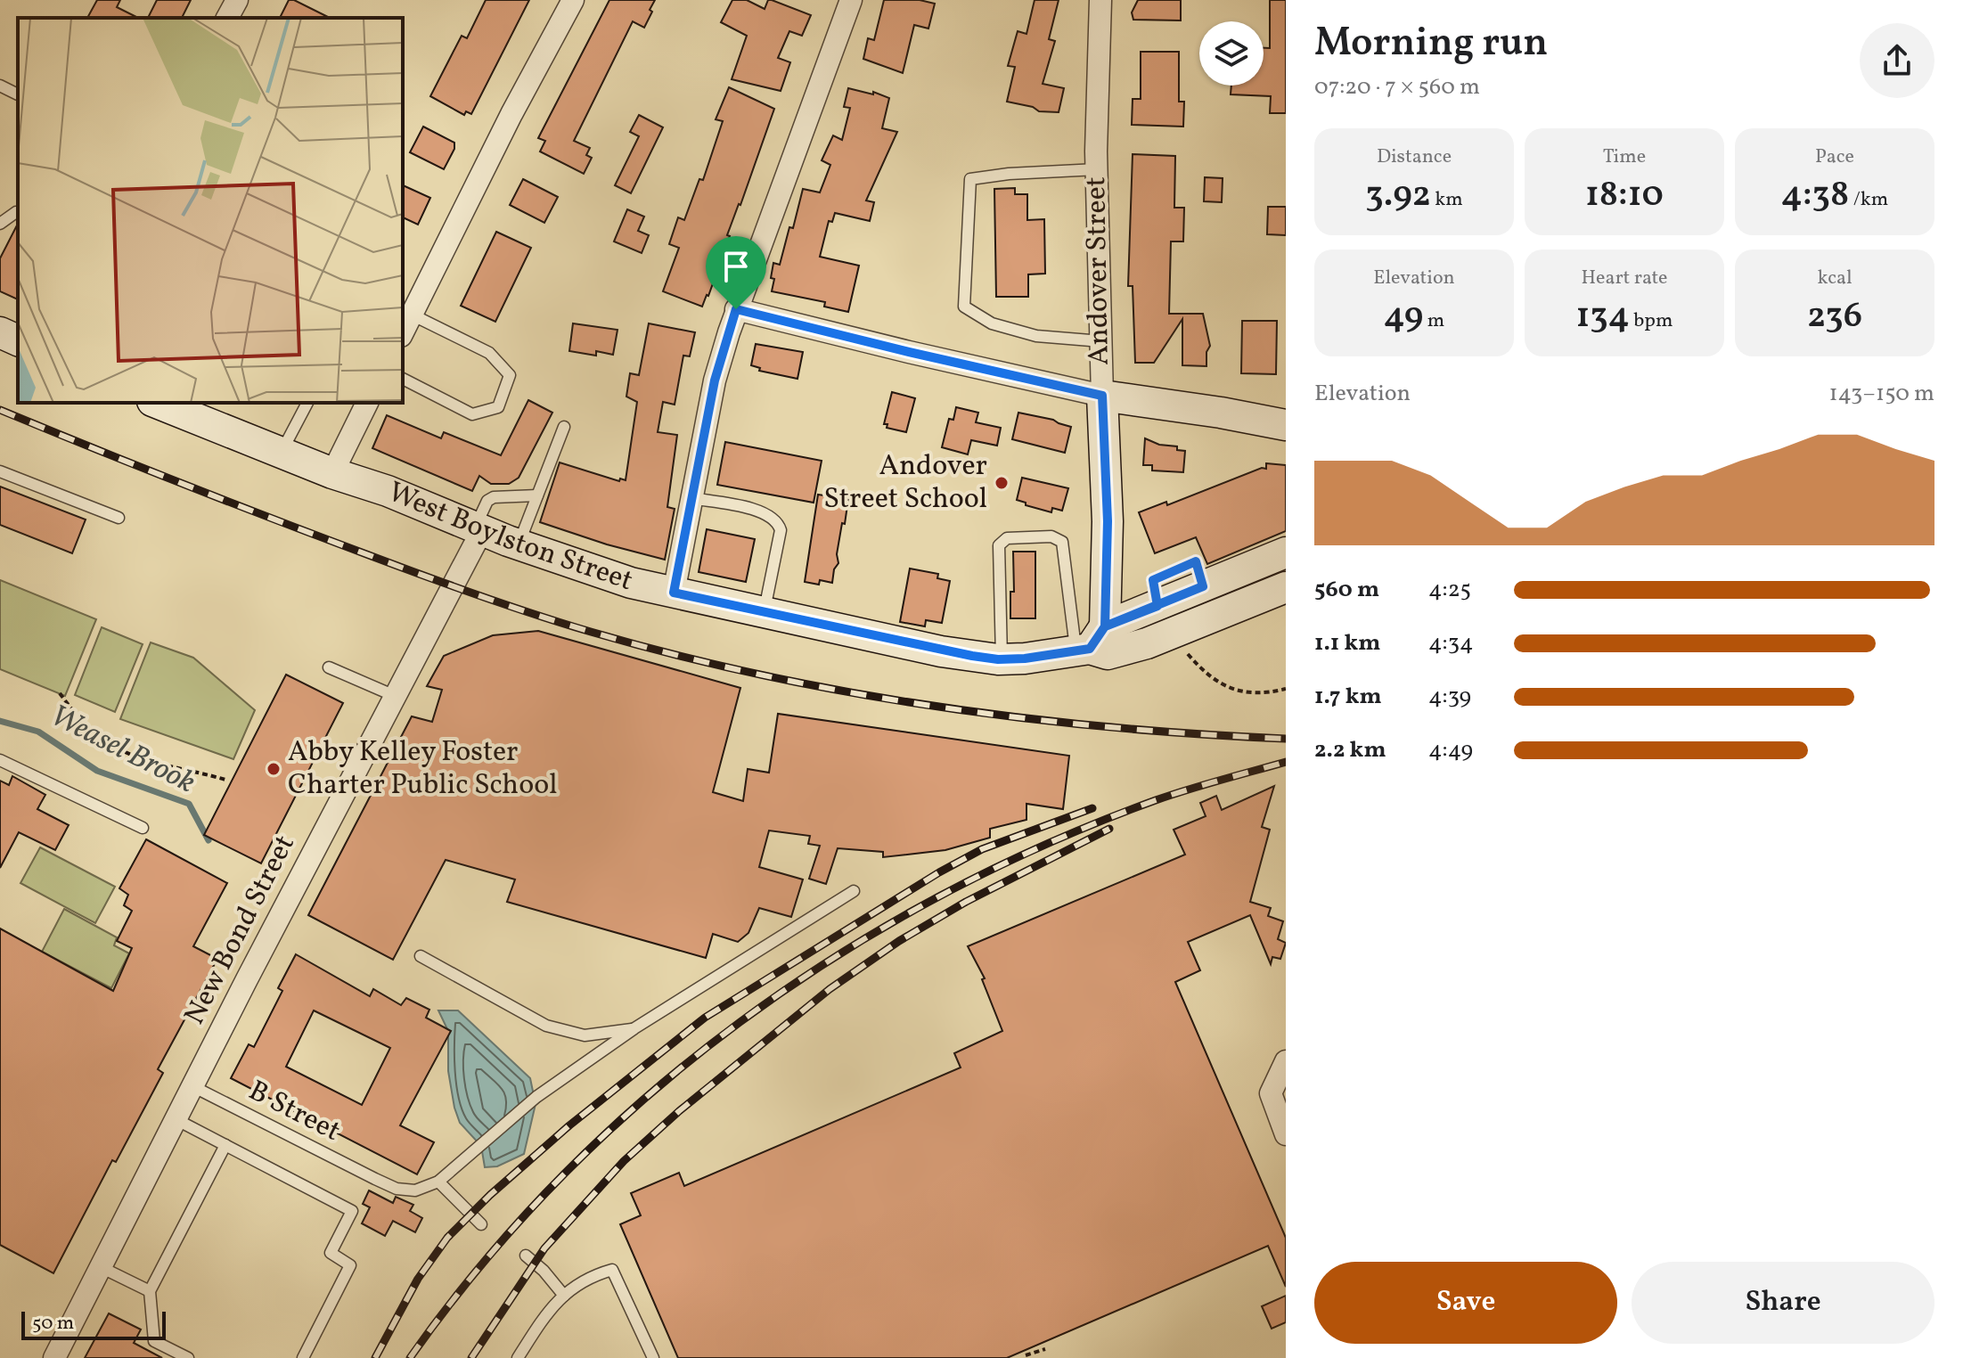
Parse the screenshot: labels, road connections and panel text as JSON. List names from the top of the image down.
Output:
{
  "streets": {
    "main road": ["Andover Street", "West Boylston Street"],
    "street": ["New Bond Street"],
    "lane": ["B Street"]
  },
  "crossings": [
    ["Andover Street", "West Boylston Street"],
    ["West Boylston Street", "New Bond Street"],
    ["New Bond Street", "B Street"]
  ],
  "water": ["Weasel Brook"],
  "places": ["Andover Street School", "Abby Kelley Foster Charter Public School"],
  "scale_bar": "50 m",
  "page": {
    "heading": ["Morning run", "07:20 · 7 × 560 m"],
    "stats": [
      ["Distance", "3.92 km"],
      ["Time", "18:10"],
      ["Pace", "4:38 /km"],
      ["Elevation", "49 m"],
      ["Heart rate", "134 bpm"],
      ["kcal", "236"]
    ],
    "chart": ["Elevation", "143–150 m"],
    "list": [
      {
        "name": "560 m",
        "note": "4:25"
      },
      {
        "name": "1.1 km",
        "note": "4:34"
      },
      {
        "name": "1.7 km",
        "note": "4:39"
      },
      {
        "name": "2.2 km",
        "note": "4:49"
      }
    ],
    "buttons": ["Save", "Share"],
    "scale": "50 m"
  }
}
